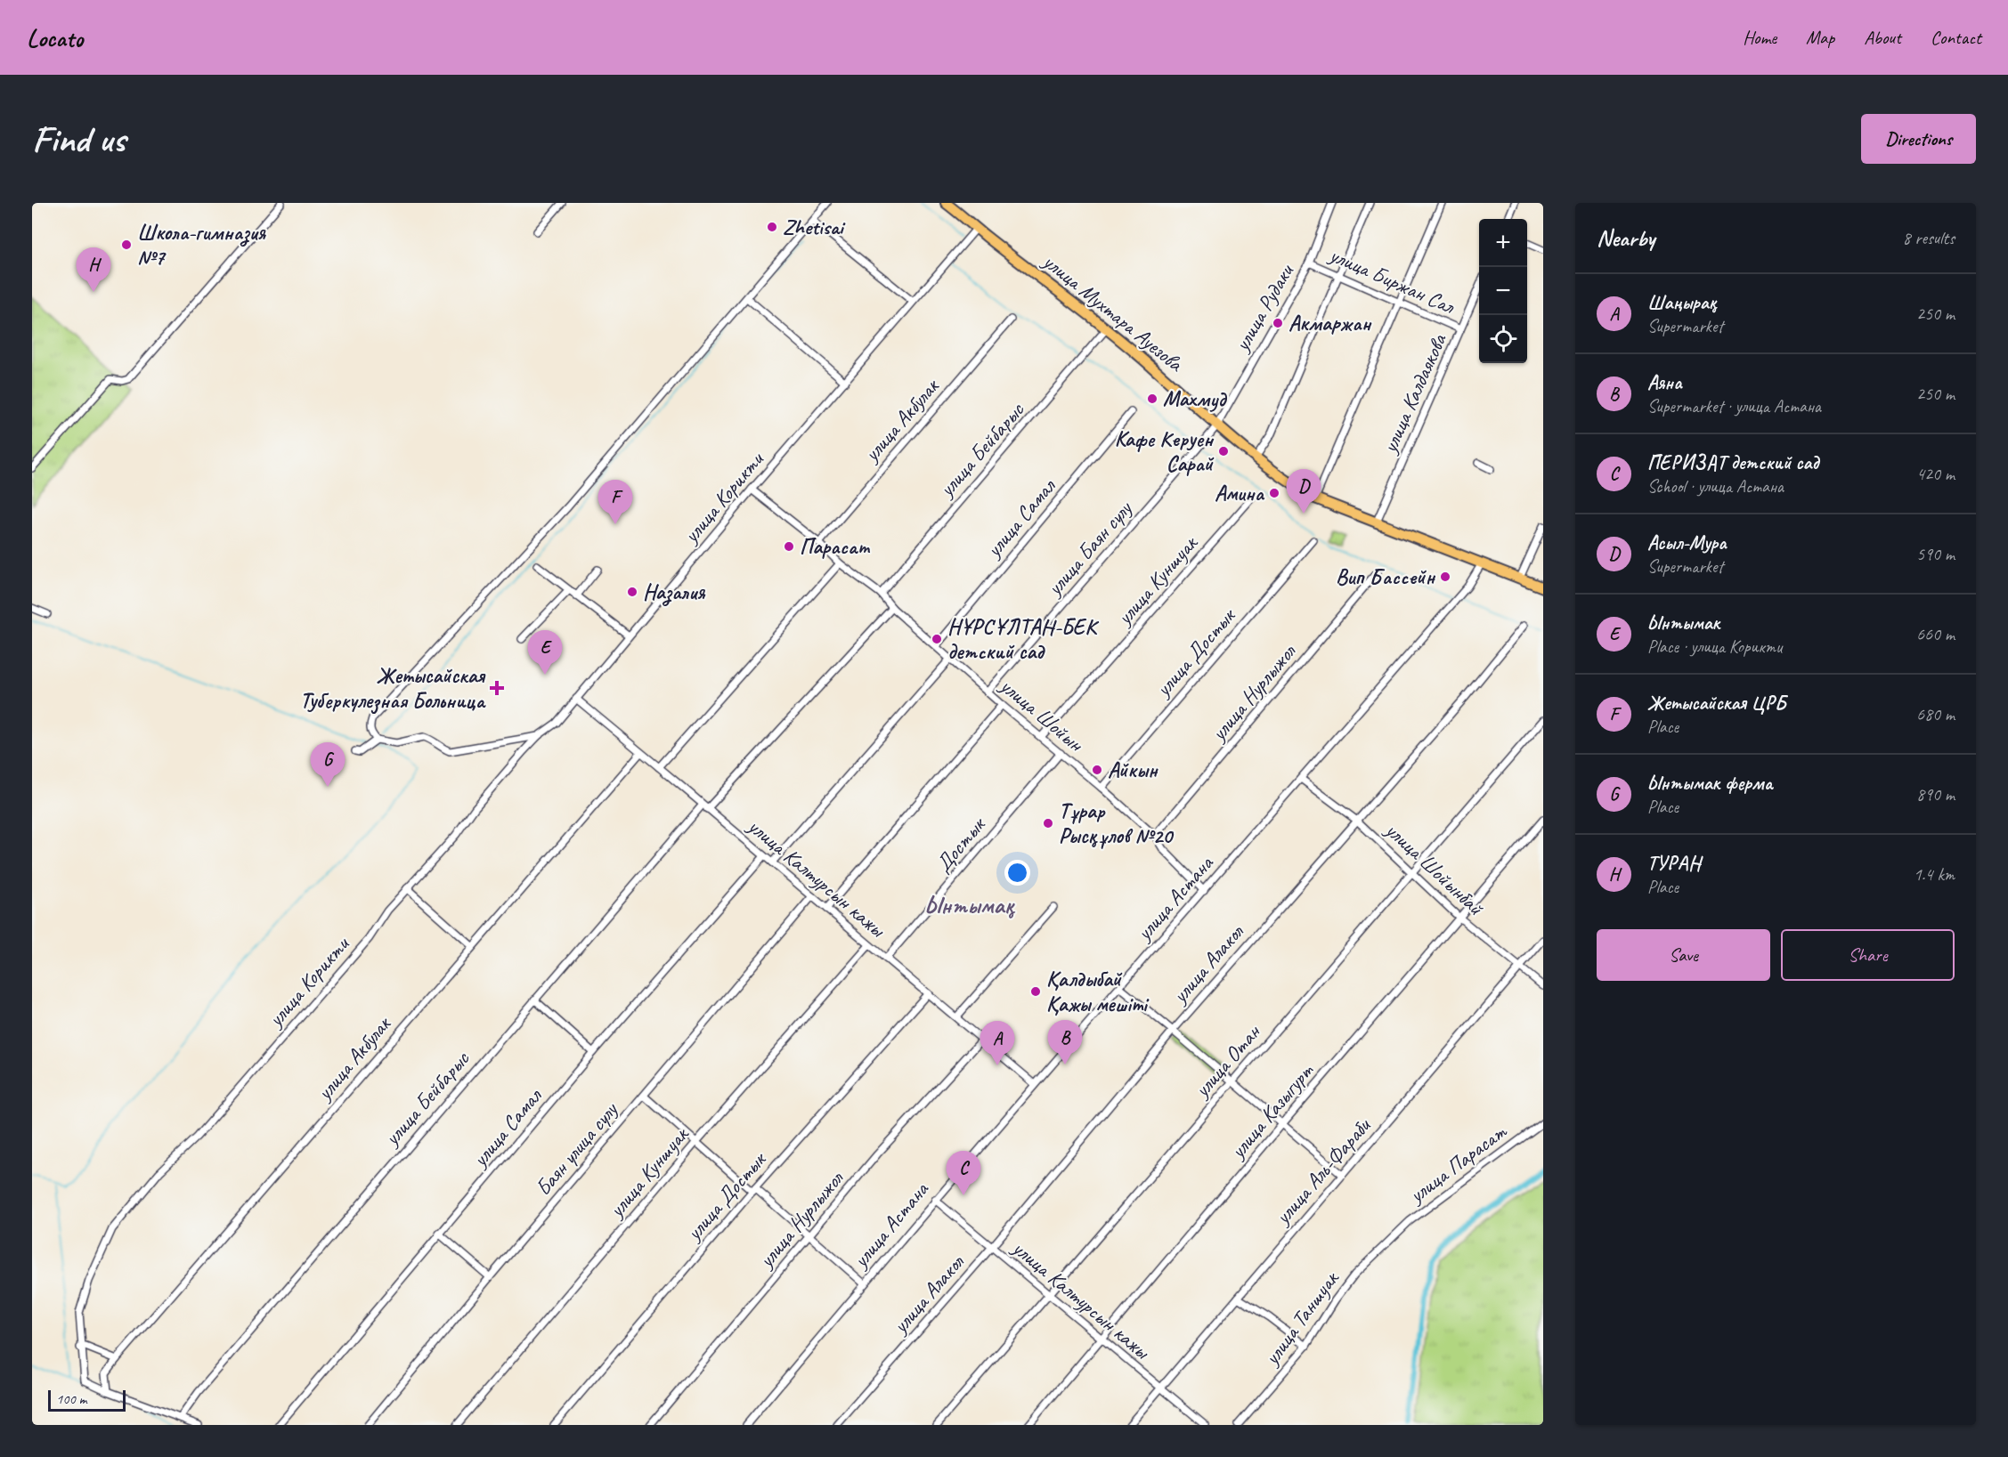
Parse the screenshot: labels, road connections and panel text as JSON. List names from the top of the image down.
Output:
{
  "streets": {
    "main road": ["улица Мухтара Ауезова"],
    "street": [
      "улица Биржан Сал",
      "улица Рудаки",
      "улица Калдаякова",
      "улица Акбулак",
      "улица Бейбарыс",
      "улица Корикти",
      "улица Самал",
      "улица Баян сулу",
      "улица Куншуак",
      "улица Достык",
      "улица Нурлыжол",
      "улица Шойын",
      "Достык",
      "улица Шойынбай",
      "улица Калтурсын кажы",
      "улица Астана",
      "улица Алакол",
      "улица Отан",
      "улица Казыгурт",
      "Баян улица сулу",
      "улица Парасат",
      "улица Аль-Фараби",
      "улица Таншуак"
    ]
  },
  "crossings": [
    ["улица Биржан Сал", "улица Рудаки"],
    ["улица Биржан Сал", "улица Калдаякова"],
    ["улица Рудаки", "улица Мухтара Ауезова"],
    ["улица Рудаки", "улица Баян сулу"],
    ["улица Мухтара Ауезова", "улица Калдаякова"],
    ["улица Мухтара Ауезова", "улица Бейбарыс"],
    ["улица Мухтара Ауезова", "улица Корикти"],
    ["улица Мухтара Ауезова", "улица Баян сулу"],
    ["улица Мухтара Ауезова", "улица Астана"],
    ["улица Акбулак", "улица Корикти"],
    ["улица Акбулак", "улица Шойын"],
    ["улица Акбулак", "улица Калтурсын кажы"],
    ["улица Бейбарыс", "улица Шойын"],
    ["улица Бейбарыс", "улица Калтурсын кажы"],
    ["улица Корикти", "улица Шойын"],
    ["улица Корикти", "улица Калтурсын кажы"],
    ["улица Самал", "улица Шойын"],
    ["улица Самал", "улица Калтурсын кажы"],
    ["улица Баян сулу", "улица Шойын"],
    ["улица Куншуак", "улица Шойын"],
    ["улица Куншуак", "улица Калтурсын кажы"],
    ["улица Достык", "улица Шойын"],
    ["улица Достык", "улица Калтурсын кажы"],
    ["улица Нурлыжол", "улица Шойын"],
    ["улица Нурлыжол", "улица Калтурсын кажы"],
    ["улица Шойын", "Достык"],
    ["улица Шойын", "улица Астана"],
    ["Достык", "улица Калтурсын кажы"],
    ["улица Шойынбай", "улица Астана"],
    ["улица Шойынбай", "улица Алакол"],
    ["улица Шойынбай", "улица Отан"],
    ["улица Шойынбай", "улица Казыгурт"],
    ["улица Шойынбай", "улица Аль-Фараби"],
    ["улица Калтурсын кажы", "улица Астана"],
    ["улица Калтурсын кажы", "улица Алакол"],
    ["улица Калтурсын кажы", "улица Отан"],
    ["улица Калтурсын кажы", "улица Казыгурт"],
    ["улица Калтурсын кажы", "Баян улица сулу"],
    ["улица Калтурсын кажы", "улица Аль-Фараби"],
    ["улица Парасат", "улица Таншуак"]
  ],
  "districts": ["Ынтымақ"],
  "places": {
    "other": [
      "Zhetisai",
      "Школа-гимназия №7",
      "Акмаржан",
      "Махмуд",
      "Кафе Керуен Сарай",
      "Амина",
      "Парасат",
      "Вип Бассейн",
      "Назалия",
      "НҰРСҰЛТАН-БЕК детский сад",
      "Айкын",
      "Тұрар Рысқұлов №20",
      "Қалдыбай Қажы мешіті"
    ],
    "health": ["Жетысайская Туберкулезная Больница"]
  },
  "scale_bar": "100 m",
  "page": {
    "header": "Locato",
    "nav": [
      "Home",
      "Map",
      "About",
      "Contact"
    ],
    "buttons": [
      "Directions",
      ["Save", "Share"]
    ],
    "title": "Find us",
    "heading": ["Nearby", "8 results"],
    "map_buttons": ["+", "−"],
    "pins": [
      "H",
      "D",
      "F",
      "E",
      "G",
      "B",
      "A",
      "C"
    ],
    "list": [
      {
        "mark": "A",
        "name": "Шаңырақ",
        "note": "Supermarket",
        "value": "250 m"
      },
      {
        "mark": "B",
        "name": "Аяна",
        "note": "Supermarket · улица Астана",
        "value": "250 m"
      },
      {
        "mark": "C",
        "name": "ПЕРИЗАТ детский сад",
        "note": "School · улица Астана",
        "value": "420 m"
      },
      {
        "mark": "D",
        "name": "Асыл-Мура",
        "note": "Supermarket",
        "value": "590 m"
      },
      {
        "mark": "E",
        "name": "Ынтымак",
        "note": "Place · улица Корикти",
        "value": "660 m"
      },
      {
        "mark": "F",
        "name": "Жетысайская ЦРБ",
        "note": "Place",
        "value": "680 m"
      },
      {
        "mark": "G",
        "name": "Ынтымак ферма",
        "note": "Place",
        "value": "890 m"
      },
      {
        "mark": "H",
        "name": "ТУРАН",
        "note": "Place",
        "value": "1.4 km"
      }
    ],
    "scale": "100 m"
  }
}
